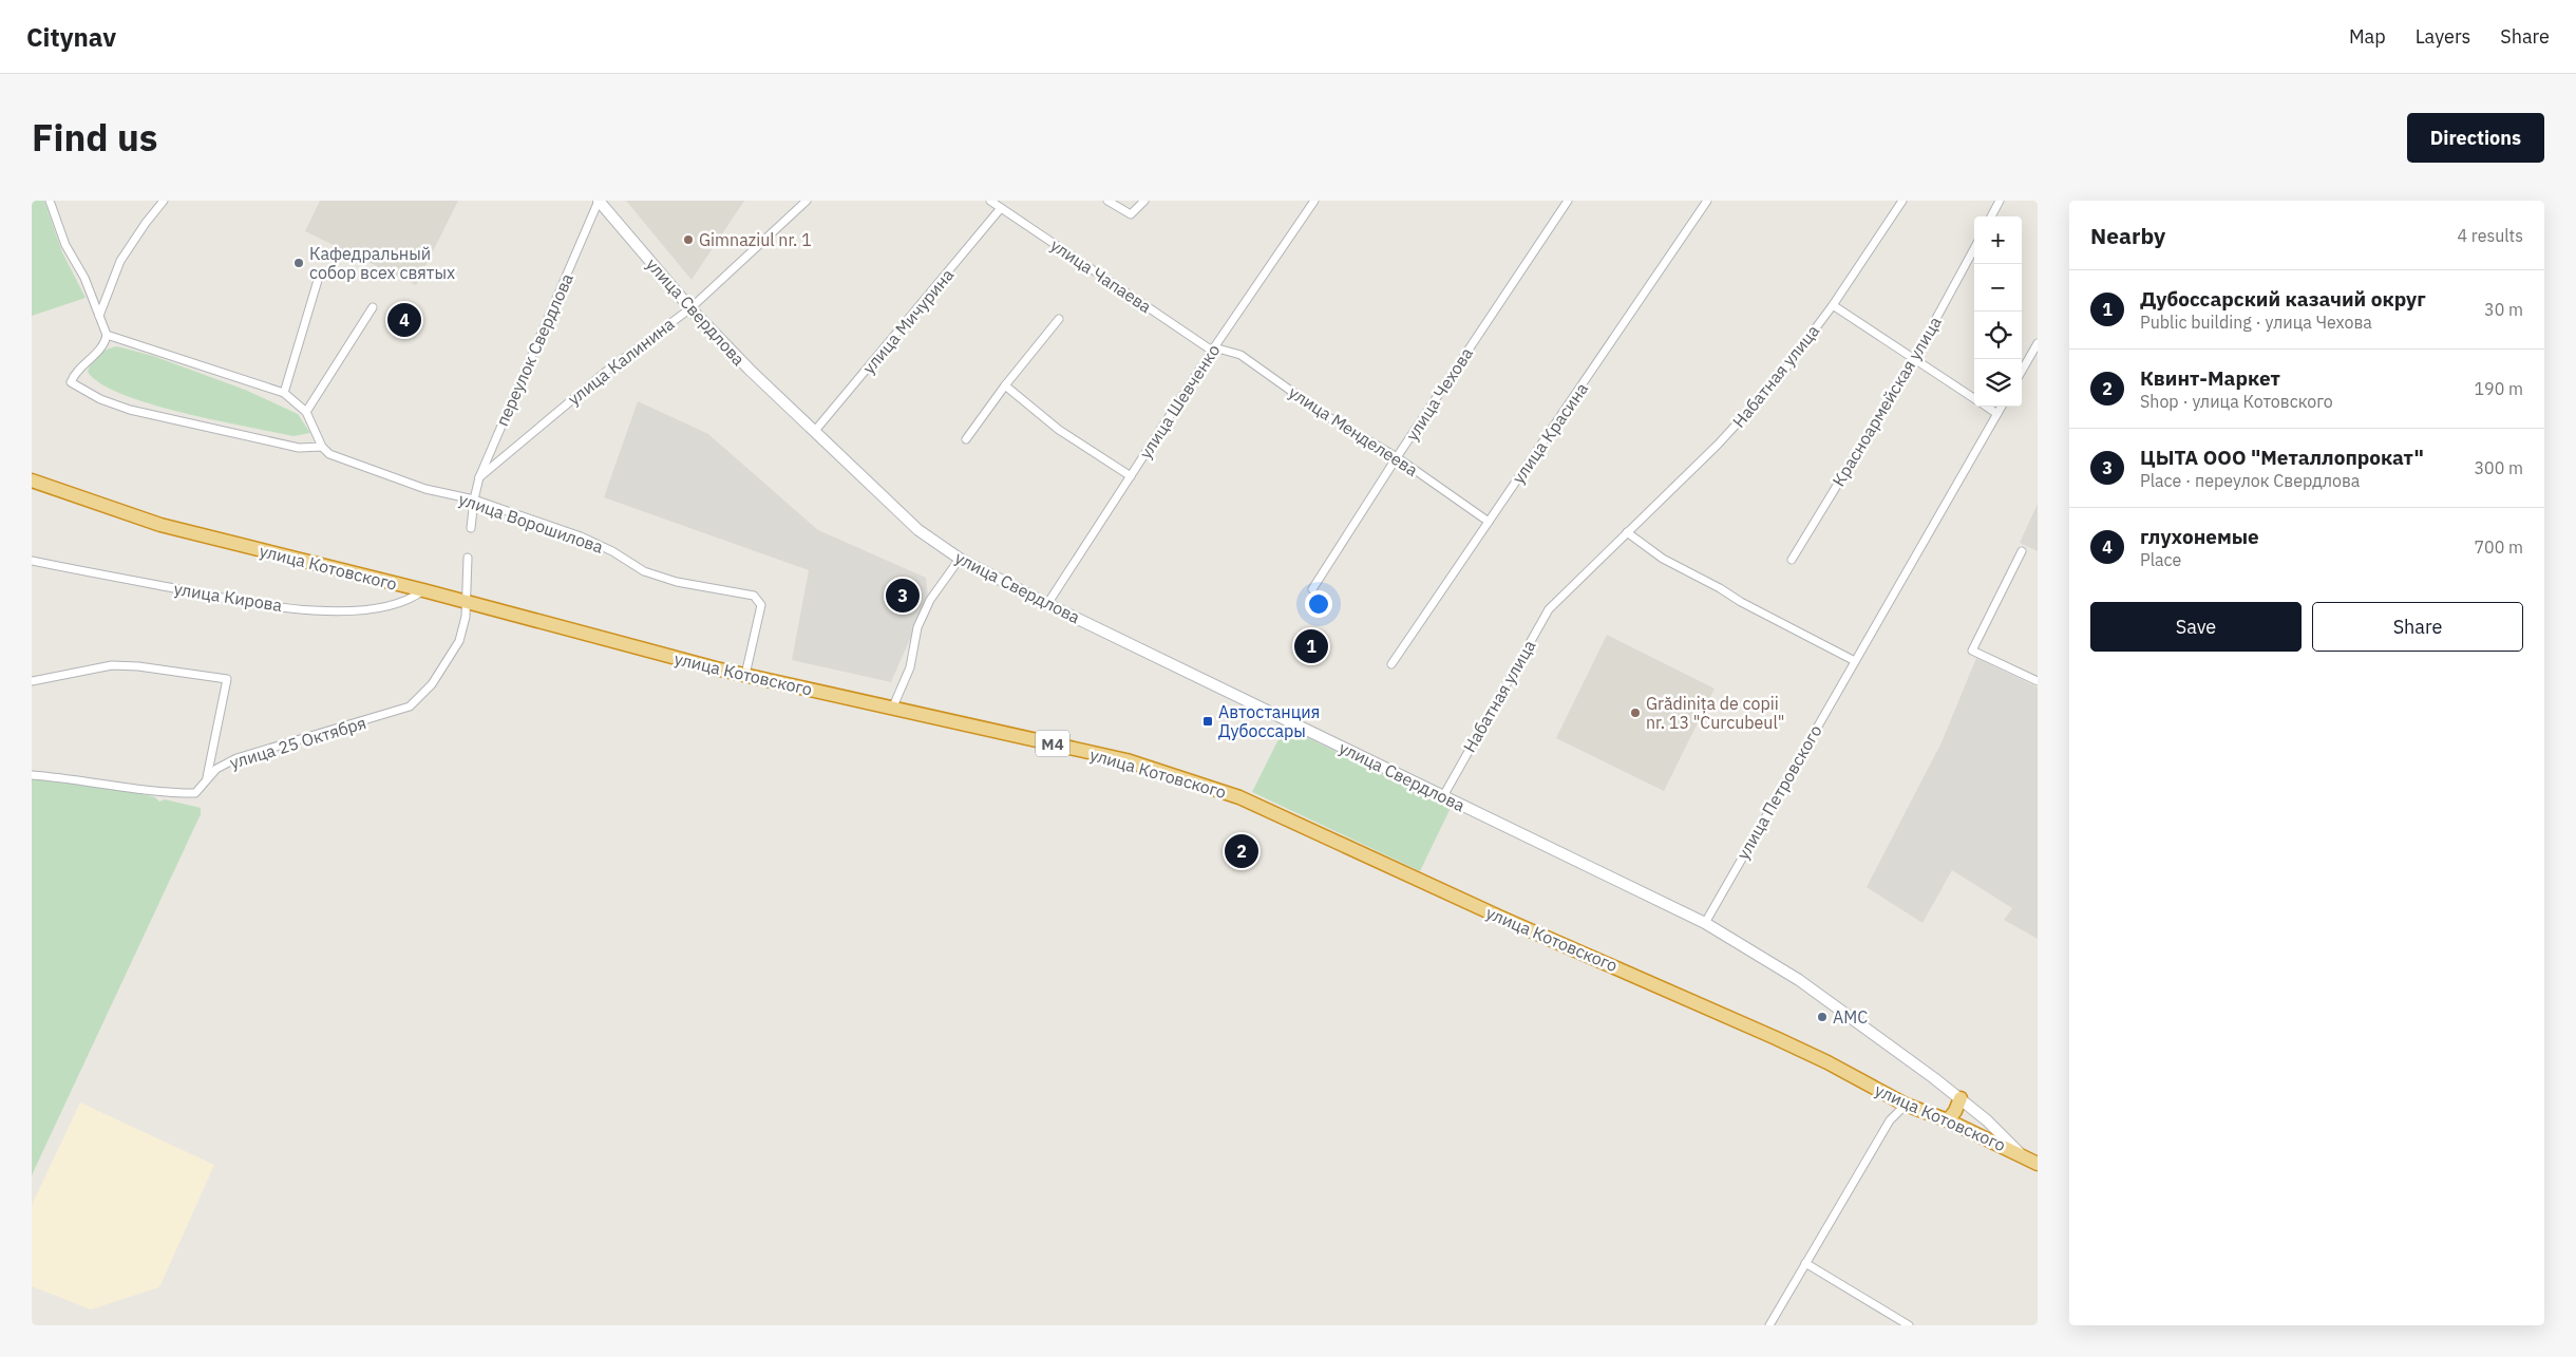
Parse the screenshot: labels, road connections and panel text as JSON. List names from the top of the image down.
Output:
{
  "streets": {
    "highway": ["улица Свердлова", "улица Котовского", "M4"],
    "street": [
      "улица Чапаева",
      "улица Мичурина",
      "переулок Свердлова",
      "улица Калинина",
      "Набатная улица",
      "улица Чехова",
      "улица Шевченко",
      "Красноармейская улица",
      "улица Менделеева",
      "улица Красина",
      "улица Ворошилова",
      "улица Кирова",
      "улица 25 Октября",
      "улица Петровского"
    ]
  },
  "crossings": [
    ["улица Чапаева", "улица Мичурина"],
    ["улица Чапаева", "улица Шевченко"],
    ["улица Чапаева", "улица Менделеева"],
    ["улица Свердлова", "улица Мичурина"],
    ["улица Свердлова", "переулок Свердлова"],
    ["улица Свердлова", "улица Калинина"],
    ["улица Свердлова", "Набатная улица"],
    ["улица Свердлова", "улица Шевченко"],
    ["улица Свердлова", "улица Котовского"],
    ["улица Свердлова", "улица Петровского"],
    ["переулок Свердлова", "улица Калинина"],
    ["переулок Свердлова", "улица Ворошилова"],
    ["улица Чехова", "улица Менделеева"],
    ["улица Шевченко", "улица Менделеева"],
    ["улица Менделеева", "улица Красина"],
    ["улица Ворошилова", "улица Котовского"],
    ["улица Котовского", "улица Кирова"],
    ["улица Котовского", "улица 25 Октября"]
  ],
  "places": {
    "other": [
      "Gimnaziul nr. 1",
      "Кафедральный собор всех святых",
      "Grădinița de copii nr. 13 \"Curcubeul\"",
      "AMC"
    ],
    "transit": ["Автостанция Дубоссары"]
  },
  "page": {
    "header": "Citynav",
    "nav": ["Map", "Layers", "Share"],
    "title": "Find us",
    "buttons": [
      "Directions",
      ["Save", "Share"]
    ],
    "heading": ["Nearby", "4 results"],
    "map_buttons": ["+", "−"],
    "list": [
      {
        "mark": "1",
        "name": "Дубоссарский казачий округ",
        "note": "Public building · улица Чехова",
        "value": "30 m"
      },
      {
        "mark": "2",
        "name": "Квинт-Маркет",
        "note": "Shop · улица Котовского",
        "value": "190 m"
      },
      {
        "mark": "3",
        "name": "ЦЫТА ООО \"Металлопрокат\"",
        "note": "Place · переулок Свердлова",
        "value": "300 m"
      },
      {
        "mark": "4",
        "name": "глухонемые",
        "note": "Place",
        "value": "700 m"
      }
    ],
    "pins": [
      "4",
      "3",
      "1",
      "2"
    ]
  }
}
